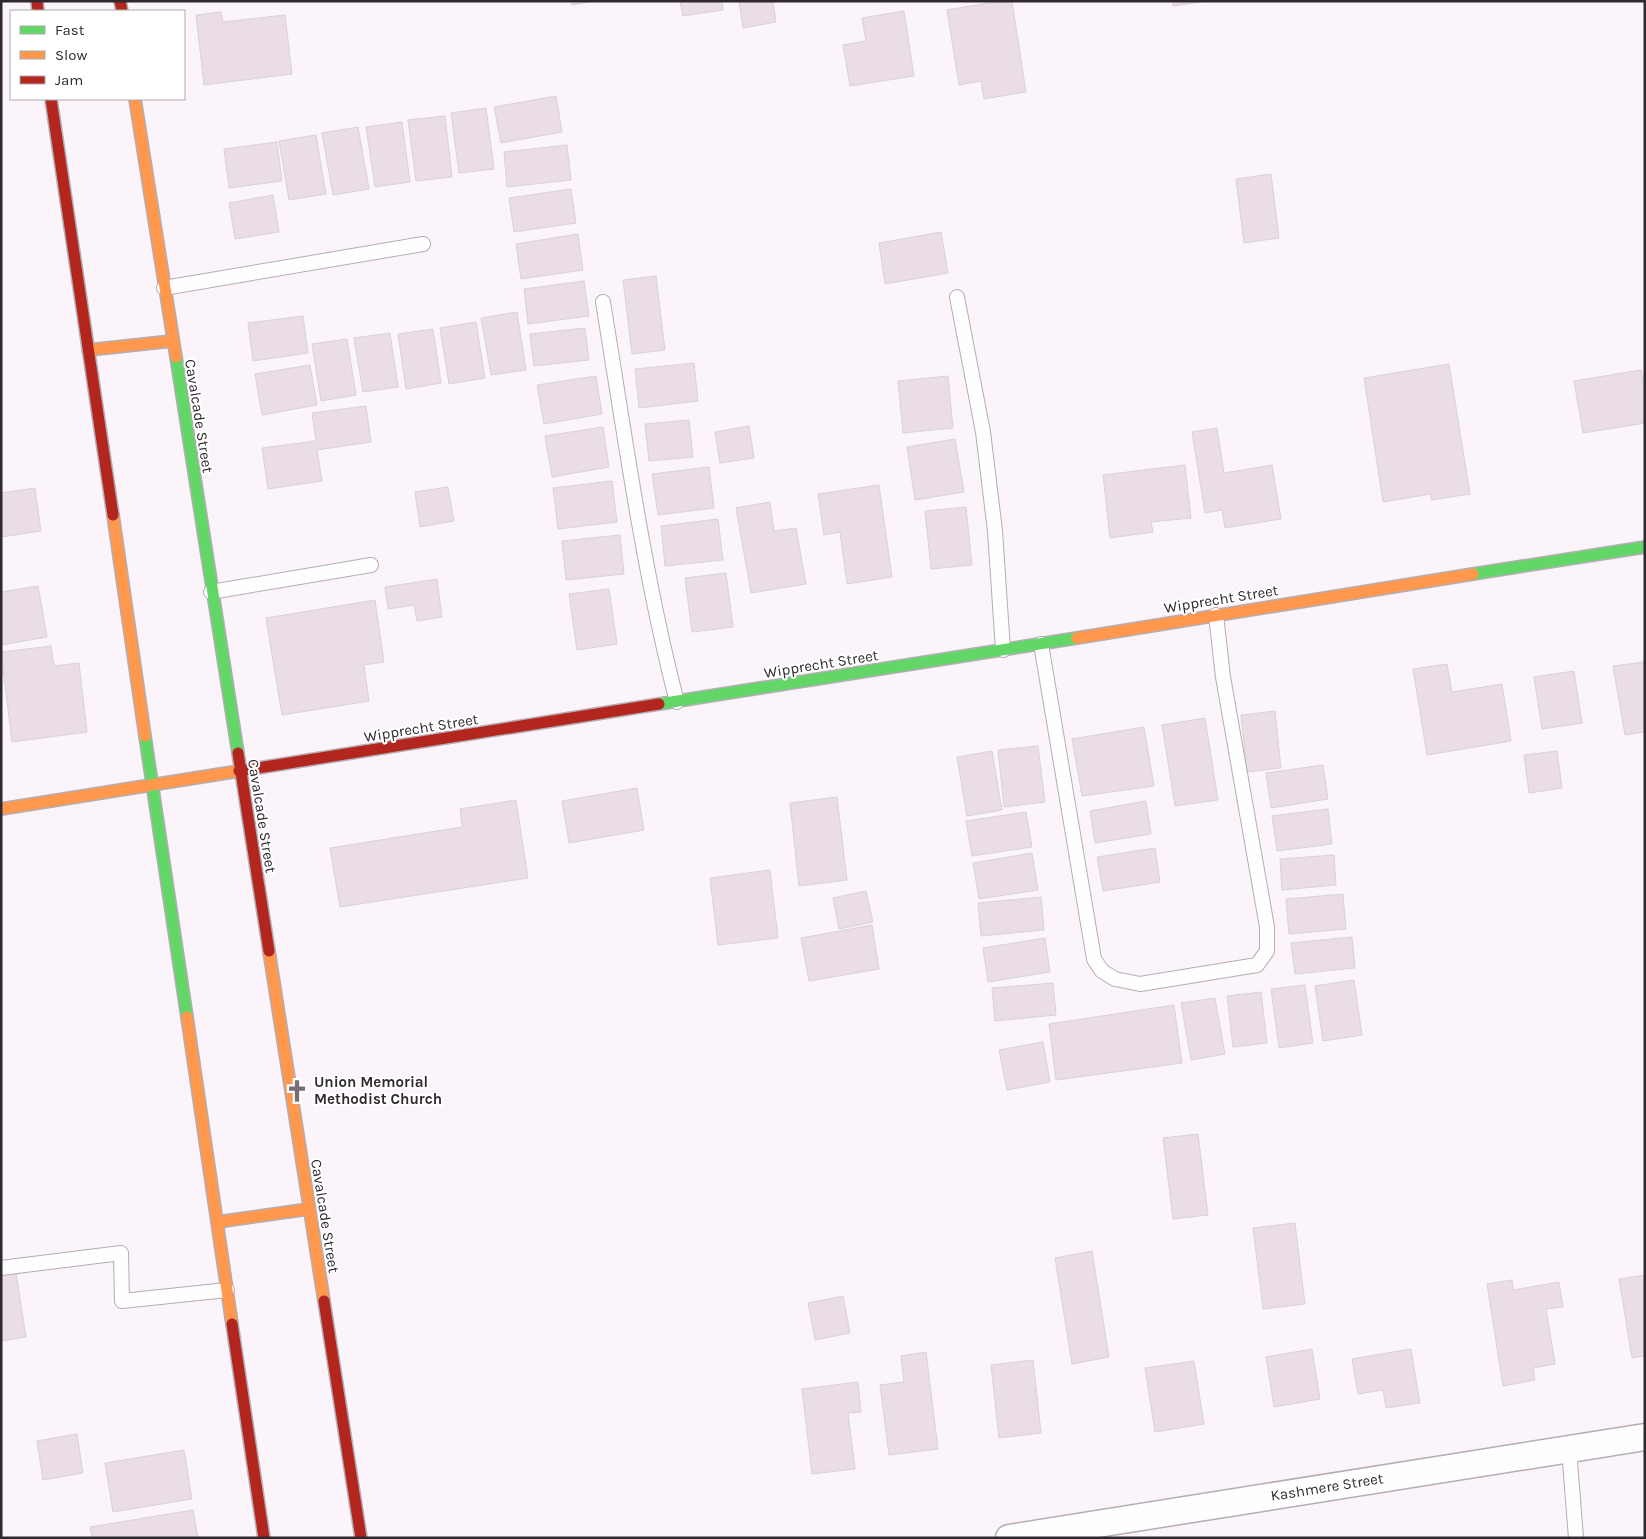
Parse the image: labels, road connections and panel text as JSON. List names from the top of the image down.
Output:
{
  "streets": {
    "main road": ["Cavalcade Street", "Wipprecht Street"],
    "street": ["Kashmere Street"]
  },
  "crossings": [
    ["Cavalcade Street", "Wipprecht Street"]
  ],
  "places": {
    "church": ["Union Memorial Methodist Church"]
  },
  "legend": ["Fast", "Slow", "Jam"]
}
